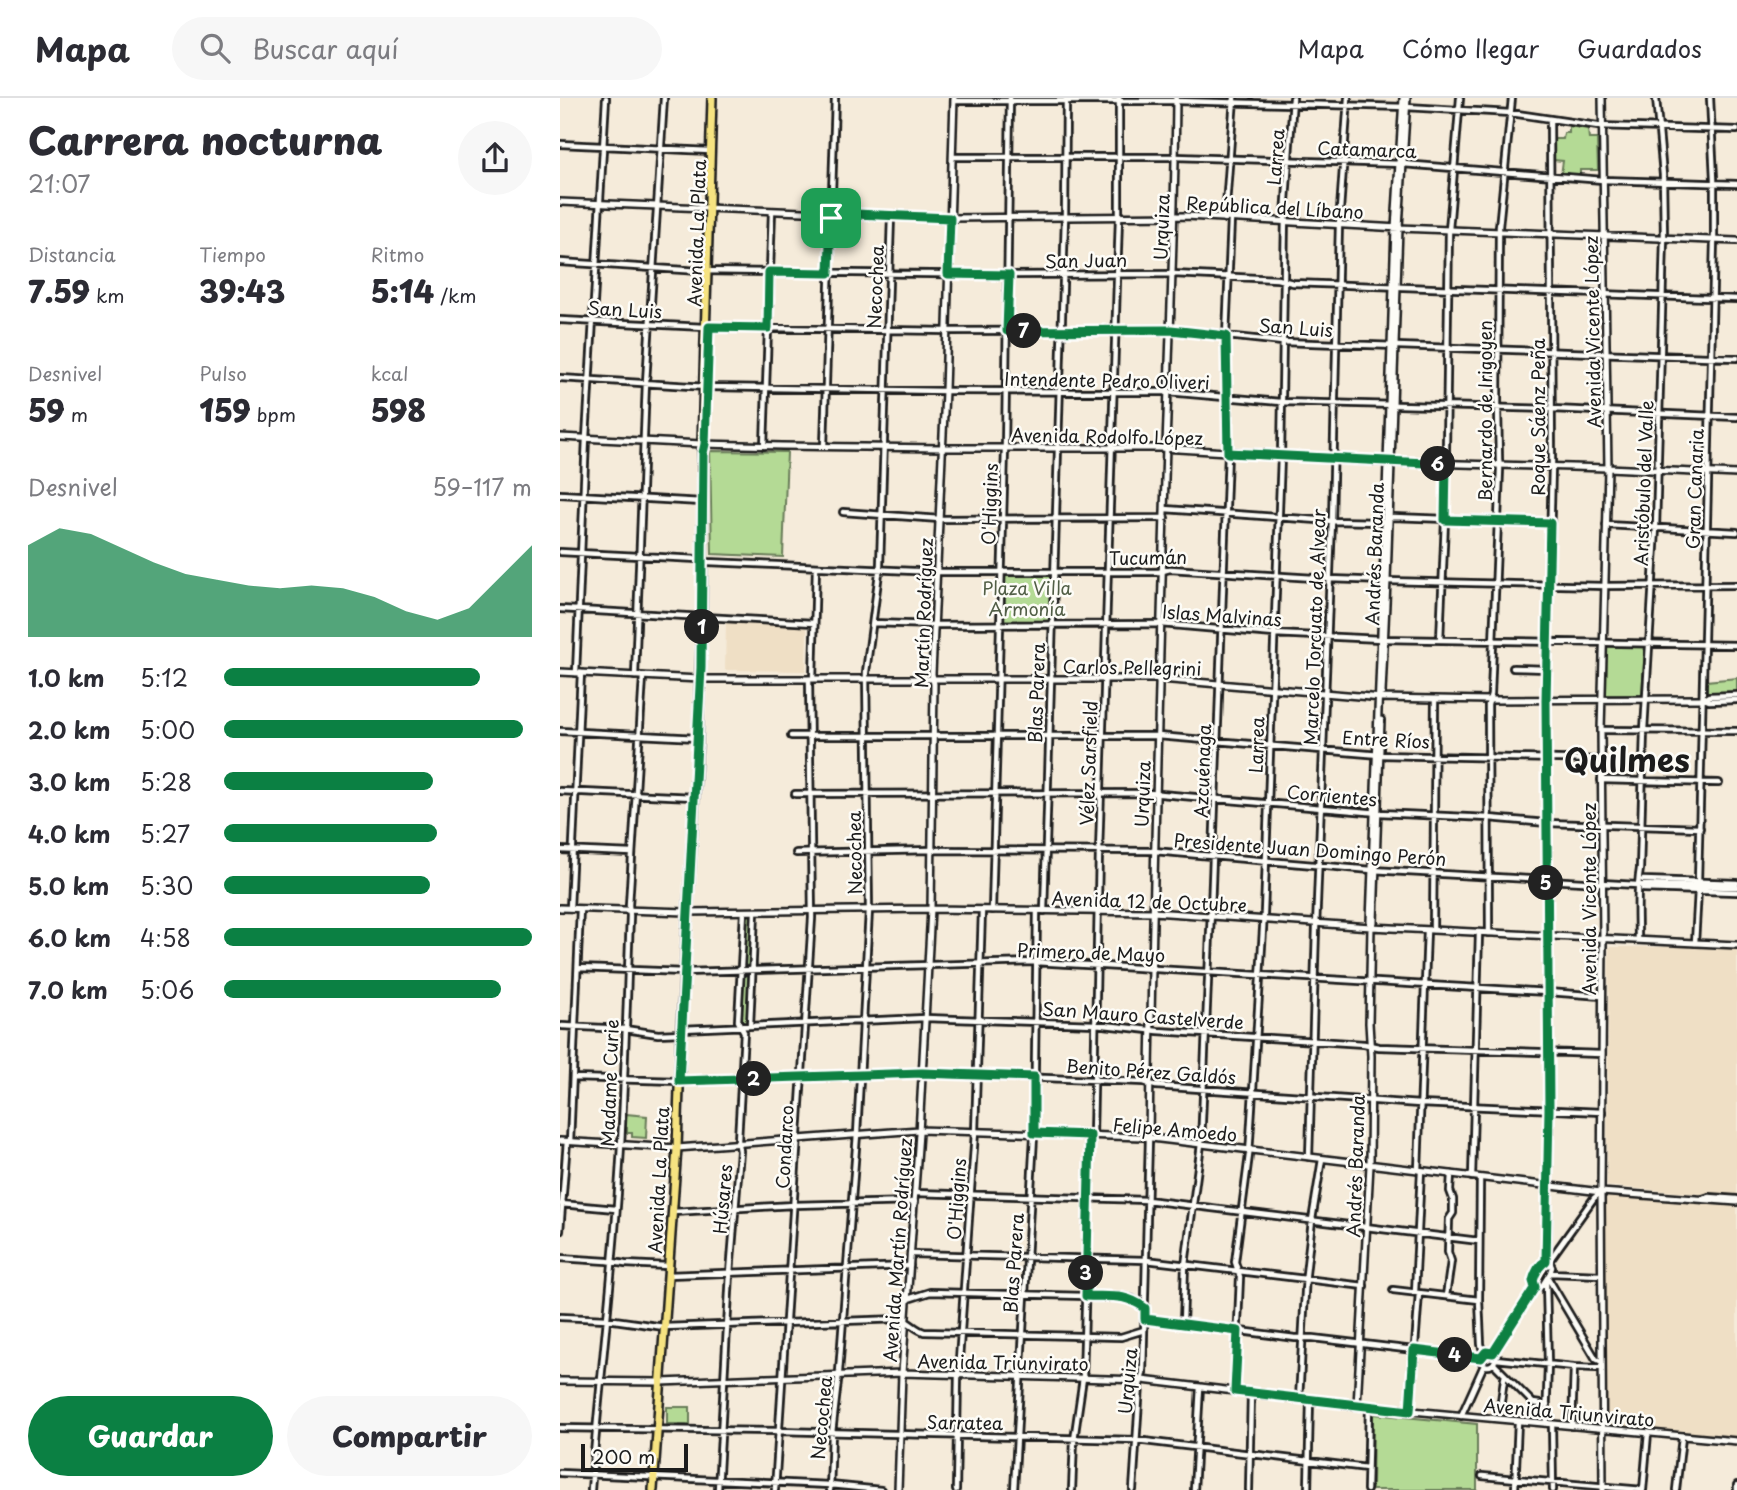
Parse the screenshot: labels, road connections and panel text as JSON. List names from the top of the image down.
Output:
{
  "streets": {
    "main road": ["Avenida La Plata"],
    "street": [
      "Catamarca",
      "Larrea",
      "República del Líbano",
      "Urquiza",
      "San Juan",
      "Necochea",
      "San Luis",
      "Avenida Vicente López",
      "Intendente Pedro Oliveri",
      "Bernardo de Irigoyen",
      "Roque Sáenz Peña",
      "Avenida Rodolfo López",
      "Aristóbulo del Valle",
      "Gran Canaria",
      "O'Higgins",
      "Andrés Baranda",
      "Tucumán",
      "Martín Rodríguez",
      "Islas Malvinas",
      "Marcelo Torcuato de Alvear",
      "Carlos Pellegrini",
      "Blas Parera",
      "Entre Ríos",
      "Vélez Sarsfield",
      "Azcuénaga",
      "Corrientes",
      "Presidente Juan Domingo Perón",
      "Avenida 12 de Octubre",
      "Primero de Mayo",
      "San Mauro Castelverde",
      "Benito Pérez Galdós",
      "Madame Curie",
      "Felipe Amoedo",
      "Condarco",
      "Húsares",
      "Avenida Martín Rodríguez",
      "Avenida Triunvirato",
      "Sarratea"
    ]
  },
  "crossings": [
    ["Catamarca", "Larrea"],
    ["Catamarca", "Urquiza"],
    ["Catamarca", "Avenida Vicente López"],
    ["Catamarca", "Bernardo de Irigoyen"],
    ["Catamarca", "Roque Sáenz Peña"],
    ["Catamarca", "Aristóbulo del Valle"],
    ["Catamarca", "Gran Canaria"],
    ["Catamarca", "O'Higgins"],
    ["Catamarca", "Andrés Baranda"],
    ["Catamarca", "Martín Rodríguez"],
    ["Catamarca", "Marcelo Torcuato de Alvear"],
    ["Catamarca", "Blas Parera"],
    ["Catamarca", "Vélez Sarsfield"],
    ["Catamarca", "Azcuénaga"],
    ["Larrea", "República del Líbano"],
    ["Larrea", "San Juan"],
    ["Larrea", "San Luis"],
    ["Larrea", "Intendente Pedro Oliveri"],
    ["Larrea", "Avenida Rodolfo López"],
    ["Larrea", "Tucumán"],
    ["Larrea", "Islas Malvinas"],
    ["Larrea", "Carlos Pellegrini"],
    ["Larrea", "Entre Ríos"],
    ["Larrea", "Corrientes"],
    ["Larrea", "Presidente Juan Domingo Perón"],
    ["Larrea", "Avenida 12 de Octubre"],
    ["Larrea", "Primero de Mayo"],
    ["Larrea", "San Mauro Castelverde"],
    ["Larrea", "Benito Pérez Galdós"],
    ["Larrea", "Felipe Amoedo"],
    ["Larrea", "Avenida Triunvirato"],
    ["República del Líbano", "Urquiza"],
    ["República del Líbano", "Avenida La Plata"],
    ["República del Líbano", "Necochea"],
    ["República del Líbano", "Avenida Vicente López"],
    ["República del Líbano", "Bernardo de Irigoyen"],
    ["República del Líbano", "Roque Sáenz Peña"],
    ["República del Líbano", "Aristóbulo del Valle"],
    ["República del Líbano", "Gran Canaria"],
    ["República del Líbano", "O'Higgins"],
    ["República del Líbano", "Andrés Baranda"],
    ["República del Líbano", "Martín Rodríguez"],
    ["República del Líbano", "Marcelo Torcuato de Alvear"],
    ["República del Líbano", "Blas Parera"],
    ["República del Líbano", "Vélez Sarsfield"],
    ["República del Líbano", "Azcuénaga"],
    ["Urquiza", "San Juan"],
    ["Urquiza", "San Luis"],
    ["Urquiza", "Intendente Pedro Oliveri"],
    ["Urquiza", "Avenida Rodolfo López"],
    ["Urquiza", "Tucumán"],
    ["Urquiza", "Islas Malvinas"],
    ["Urquiza", "Carlos Pellegrini"],
    ["Urquiza", "Entre Ríos"],
    ["Urquiza", "Corrientes"],
    ["Urquiza", "Presidente Juan Domingo Perón"],
    ["Urquiza", "Avenida 12 de Octubre"],
    ["Urquiza", "Primero de Mayo"],
    ["Urquiza", "San Mauro Castelverde"],
    ["Urquiza", "Benito Pérez Galdós"],
    ["Urquiza", "Felipe Amoedo"],
    ["Urquiza", "Avenida Triunvirato"],
    ["Urquiza", "Sarratea"],
    ["Avenida La Plata", "San Juan"],
    ["Avenida La Plata", "San Luis"],
    ["Avenida La Plata", "Intendente Pedro Oliveri"],
    ["Avenida La Plata", "Avenida Rodolfo López"],
    ["Avenida La Plata", "Tucumán"],
    ["Avenida La Plata", "Carlos Pellegrini"],
    ["Avenida La Plata", "Avenida 12 de Octubre"],
    ["Avenida La Plata", "Primero de Mayo"],
    ["Avenida La Plata", "San Mauro Castelverde"],
    ["Avenida La Plata", "Benito Pérez Galdós"],
    ["Avenida La Plata", "Felipe Amoedo"],
    ["Avenida La Plata", "Avenida Triunvirato"],
    ["Avenida La Plata", "Sarratea"],
    ["San Juan", "Necochea"],
    ["San Juan", "Avenida Vicente López"],
    ["San Juan", "Bernardo de Irigoyen"],
    ["San Juan", "Roque Sáenz Peña"],
    ["San Juan", "Aristóbulo del Valle"],
    ["San Juan", "Gran Canaria"],
    ["San Juan", "O'Higgins"],
    ["San Juan", "Andrés Baranda"],
    ["San Juan", "Martín Rodríguez"],
    ["San Juan", "Marcelo Torcuato de Alvear"],
    ["San Juan", "Blas Parera"],
    ["San Juan", "Vélez Sarsfield"],
    ["San Juan", "Azcuénaga"],
    ["Necochea", "San Luis"],
    ["Necochea", "Intendente Pedro Oliveri"],
    ["Necochea", "Avenida Rodolfo López"],
    ["Necochea", "Tucumán"],
    ["Necochea", "Islas Malvinas"],
    ["Necochea", "Carlos Pellegrini"],
    ["Necochea", "Entre Ríos"],
    ["Necochea", "Corrientes"],
    ["Necochea", "Presidente Juan Domingo Perón"],
    ["Necochea", "Avenida 12 de Octubre"],
    ["Necochea", "Primero de Mayo"],
    ["Necochea", "San Mauro Castelverde"],
    ["Necochea", "Benito Pérez Galdós"],
    ["Necochea", "Felipe Amoedo"],
    ["Necochea", "Avenida Triunvirato"],
    ["Necochea", "Sarratea"],
    ["San Luis", "Avenida Vicente López"],
    ["San Luis", "Bernardo de Irigoyen"],
    ["San Luis", "Roque Sáenz Peña"],
    ["San Luis", "Aristóbulo del Valle"],
    ["San Luis", "Gran Canaria"],
    ["San Luis", "O'Higgins"],
    ["San Luis", "Andrés Baranda"],
    ["San Luis", "Martín Rodríguez"],
    ["San Luis", "Marcelo Torcuato de Alvear"],
    ["San Luis", "Blas Parera"],
    ["San Luis", "Vélez Sarsfield"],
    ["San Luis", "Azcuénaga"],
    ["Avenida Vicente López", "Intendente Pedro Oliveri"],
    ["Avenida Vicente López", "Avenida Rodolfo López"],
    ["Avenida Vicente López", "Tucumán"],
    ["Avenida Vicente López", "Islas Malvinas"],
    ["Avenida Vicente López", "Carlos Pellegrini"],
    ["Avenida Vicente López", "Entre Ríos"],
    ["Avenida Vicente López", "Corrientes"],
    ["Avenida Vicente López", "Presidente Juan Domingo Perón"],
    ["Avenida Vicente López", "Avenida 12 de Octubre"],
    ["Avenida Vicente López", "Primero de Mayo"],
    ["Avenida Vicente López", "San Mauro Castelverde"],
    ["Avenida Vicente López", "Benito Pérez Galdós"],
    ["Avenida Vicente López", "Felipe Amoedo"],
    ["Avenida Vicente López", "Avenida Triunvirato"],
    ["Intendente Pedro Oliveri", "Bernardo de Irigoyen"],
    ["Intendente Pedro Oliveri", "Roque Sáenz Peña"],
    ["Intendente Pedro Oliveri", "Aristóbulo del Valle"],
    ["Intendente Pedro Oliveri", "Gran Canaria"],
    ["Intendente Pedro Oliveri", "O'Higgins"],
    ["Intendente Pedro Oliveri", "Andrés Baranda"],
    ["Intendente Pedro Oliveri", "Martín Rodríguez"],
    ["Intendente Pedro Oliveri", "Marcelo Torcuato de Alvear"],
    ["Intendente Pedro Oliveri", "Blas Parera"],
    ["Intendente Pedro Oliveri", "Vélez Sarsfield"],
    ["Intendente Pedro Oliveri", "Azcuénaga"],
    ["Bernardo de Irigoyen", "Avenida Rodolfo López"],
    ["Bernardo de Irigoyen", "Tucumán"],
    ["Bernardo de Irigoyen", "Islas Malvinas"],
    ["Bernardo de Irigoyen", "Carlos Pellegrini"],
    ["Bernardo de Irigoyen", "Entre Ríos"],
    ["Bernardo de Irigoyen", "Corrientes"],
    ["Bernardo de Irigoyen", "Presidente Juan Domingo Perón"],
    ["Bernardo de Irigoyen", "Avenida 12 de Octubre"],
    ["Roque Sáenz Peña", "Avenida Rodolfo López"],
    ["Roque Sáenz Peña", "Tucumán"],
    ["Roque Sáenz Peña", "Islas Malvinas"],
    ["Roque Sáenz Peña", "Carlos Pellegrini"],
    ["Roque Sáenz Peña", "Entre Ríos"],
    ["Roque Sáenz Peña", "Corrientes"],
    ["Roque Sáenz Peña", "Presidente Juan Domingo Perón"],
    ["Roque Sáenz Peña", "Avenida 12 de Octubre"],
    ["Roque Sáenz Peña", "Primero de Mayo"],
    ["Roque Sáenz Peña", "San Mauro Castelverde"],
    ["Roque Sáenz Peña", "Benito Pérez Galdós"],
    ["Roque Sáenz Peña", "Felipe Amoedo"],
    ["Avenida Rodolfo López", "Aristóbulo del Valle"],
    ["Avenida Rodolfo López", "Gran Canaria"],
    ["Avenida Rodolfo López", "O'Higgins"],
    ["Avenida Rodolfo López", "Andrés Baranda"],
    ["Avenida Rodolfo López", "Martín Rodríguez"],
    ["Avenida Rodolfo López", "Marcelo Torcuato de Alvear"],
    ["Avenida Rodolfo López", "Blas Parera"],
    ["Avenida Rodolfo López", "Vélez Sarsfield"],
    ["Avenida Rodolfo López", "Azcuénaga"],
    ["Aristóbulo del Valle", "Tucumán"],
    ["Aristóbulo del Valle", "Islas Malvinas"],
    ["Aristóbulo del Valle", "Carlos Pellegrini"],
    ["Aristóbulo del Valle", "Corrientes"],
    ["Aristóbulo del Valle", "Presidente Juan Domingo Perón"],
    ["Aristóbulo del Valle", "Avenida 12 de Octubre"],
    ["Gran Canaria", "Tucumán"],
    ["Gran Canaria", "Islas Malvinas"],
    ["Gran Canaria", "Carlos Pellegrini"],
    ["Gran Canaria", "Corrientes"],
    ["Gran Canaria", "Presidente Juan Domingo Perón"],
    ["O'Higgins", "Tucumán"],
    ["O'Higgins", "Islas Malvinas"],
    ["O'Higgins", "Carlos Pellegrini"],
    ["O'Higgins", "Entre Ríos"],
    ["O'Higgins", "Corrientes"],
    ["O'Higgins", "Presidente Juan Domingo Perón"],
    ["O'Higgins", "Avenida 12 de Octubre"],
    ["O'Higgins", "Primero de Mayo"],
    ["O'Higgins", "San Mauro Castelverde"],
    ["O'Higgins", "Benito Pérez Galdós"],
    ["O'Higgins", "Felipe Amoedo"],
    ["O'Higgins", "Avenida Triunvirato"],
    ["O'Higgins", "Sarratea"],
    ["Andrés Baranda", "Tucumán"],
    ["Andrés Baranda", "Islas Malvinas"],
    ["Andrés Baranda", "Carlos Pellegrini"],
    ["Andrés Baranda", "Entre Ríos"],
    ["Andrés Baranda", "Corrientes"],
    ["Andrés Baranda", "Presidente Juan Domingo Perón"],
    ["Andrés Baranda", "Avenida 12 de Octubre"],
    ["Andrés Baranda", "Primero de Mayo"],
    ["Andrés Baranda", "San Mauro Castelverde"],
    ["Andrés Baranda", "Benito Pérez Galdós"],
    ["Andrés Baranda", "Felipe Amoedo"],
    ["Andrés Baranda", "Avenida Triunvirato"],
    ["Tucumán", "Martín Rodríguez"],
    ["Tucumán", "Marcelo Torcuato de Alvear"],
    ["Tucumán", "Blas Parera"],
    ["Tucumán", "Vélez Sarsfield"],
    ["Tucumán", "Azcuénaga"],
    ["Tucumán", "Condarco"],
    ["Martín Rodríguez", "Islas Malvinas"],
    ["Martín Rodríguez", "Carlos Pellegrini"],
    ["Martín Rodríguez", "Entre Ríos"],
    ["Martín Rodríguez", "Corrientes"],
    ["Martín Rodríguez", "Presidente Juan Domingo Perón"],
    ["Martín Rodríguez", "Avenida 12 de Octubre"],
    ["Martín Rodríguez", "Primero de Mayo"],
    ["Martín Rodríguez", "San Mauro Castelverde"],
    ["Martín Rodríguez", "Benito Pérez Galdós"],
    ["Martín Rodríguez", "Felipe Amoedo"],
    ["Martín Rodríguez", "Avenida Martín Rodríguez"],
    ["Islas Malvinas", "Marcelo Torcuato de Alvear"],
    ["Islas Malvinas", "Blas Parera"],
    ["Islas Malvinas", "Vélez Sarsfield"],
    ["Islas Malvinas", "Azcuénaga"],
    ["Marcelo Torcuato de Alvear", "Carlos Pellegrini"],
    ["Marcelo Torcuato de Alvear", "Entre Ríos"],
    ["Marcelo Torcuato de Alvear", "Corrientes"],
    ["Marcelo Torcuato de Alvear", "Presidente Juan Domingo Perón"],
    ["Marcelo Torcuato de Alvear", "Avenida 12 de Octubre"],
    ["Marcelo Torcuato de Alvear", "Primero de Mayo"],
    ["Marcelo Torcuato de Alvear", "San Mauro Castelverde"],
    ["Marcelo Torcuato de Alvear", "Benito Pérez Galdós"],
    ["Marcelo Torcuato de Alvear", "Felipe Amoedo"],
    ["Carlos Pellegrini", "Blas Parera"],
    ["Carlos Pellegrini", "Vélez Sarsfield"],
    ["Carlos Pellegrini", "Azcuénaga"],
    ["Carlos Pellegrini", "Madame Curie"],
    ["Carlos Pellegrini", "Condarco"],
    ["Blas Parera", "Entre Ríos"],
    ["Blas Parera", "Corrientes"],
    ["Blas Parera", "Presidente Juan Domingo Perón"],
    ["Blas Parera", "Avenida 12 de Octubre"],
    ["Blas Parera", "Primero de Mayo"],
    ["Blas Parera", "San Mauro Castelverde"],
    ["Blas Parera", "Benito Pérez Galdós"],
    ["Blas Parera", "Felipe Amoedo"],
    ["Blas Parera", "Avenida Triunvirato"],
    ["Blas Parera", "Sarratea"],
    ["Entre Ríos", "Vélez Sarsfield"],
    ["Entre Ríos", "Azcuénaga"],
    ["Entre Ríos", "Condarco"],
    ["Vélez Sarsfield", "Corrientes"],
    ["Vélez Sarsfield", "Presidente Juan Domingo Perón"],
    ["Vélez Sarsfield", "Avenida 12 de Octubre"],
    ["Vélez Sarsfield", "Primero de Mayo"],
    ["Vélez Sarsfield", "San Mauro Castelverde"],
    ["Vélez Sarsfield", "Benito Pérez Galdós"],
    ["Vélez Sarsfield", "Felipe Amoedo"],
    ["Vélez Sarsfield", "Avenida Triunvirato"],
    ["Vélez Sarsfield", "Sarratea"],
    ["Azcuénaga", "Corrientes"],
    ["Azcuénaga", "Presidente Juan Domingo Perón"],
    ["Azcuénaga", "Avenida 12 de Octubre"],
    ["Azcuénaga", "Primero de Mayo"],
    ["Azcuénaga", "San Mauro Castelverde"],
    ["Azcuénaga", "Benito Pérez Galdós"],
    ["Azcuénaga", "Felipe Amoedo"],
    ["Corrientes", "Condarco"],
    ["Presidente Juan Domingo Perón", "Condarco"],
    ["Avenida 12 de Octubre", "Madame Curie"],
    ["Avenida 12 de Octubre", "Condarco"],
    ["Avenida 12 de Octubre", "Húsares"],
    ["Primero de Mayo", "Madame Curie"],
    ["Primero de Mayo", "Condarco"],
    ["Primero de Mayo", "Húsares"],
    ["San Mauro Castelverde", "Madame Curie"],
    ["San Mauro Castelverde", "Condarco"],
    ["San Mauro Castelverde", "Húsares"],
    ["Benito Pérez Galdós", "Madame Curie"],
    ["Benito Pérez Galdós", "Condarco"],
    ["Benito Pérez Galdós", "Húsares"],
    ["Madame Curie", "Felipe Amoedo"],
    ["Madame Curie", "Avenida Triunvirato"],
    ["Madame Curie", "Sarratea"],
    ["Felipe Amoedo", "Condarco"],
    ["Felipe Amoedo", "Húsares"],
    ["Felipe Amoedo", "Avenida Martín Rodríguez"],
    ["Condarco", "Avenida Triunvirato"],
    ["Condarco", "Sarratea"],
    ["Húsares", "Avenida Triunvirato"],
    ["Húsares", "Sarratea"],
    ["Avenida Martín Rodríguez", "Avenida Triunvirato"]
  ],
  "districts": ["Quilmes"],
  "parks": ["Plaza Villa Armonía"],
  "scale_bar": "200 m",
  "page": {
    "header": "Mapa",
    "search": "Buscar aquí",
    "nav": ["Mapa", "Cómo llegar", "Guardados"],
    "heading": ["Carrera nocturna", "21:07"],
    "stats": [
      ["Distancia", "7.59 km"],
      ["Tiempo", "39:43"],
      ["Ritmo", "5:14 /km"],
      ["Desnivel", "59 m"],
      ["Pulso", "159 bpm"],
      ["kcal", "598"]
    ],
    "pins": [
      "7",
      "6",
      "1",
      "5",
      "2",
      "3",
      "4"
    ],
    "chart": ["Desnivel", "59–117 m"],
    "list": [
      {
        "name": "1.0 km",
        "note": "5:12"
      },
      {
        "name": "2.0 km",
        "note": "5:00"
      },
      {
        "name": "3.0 km",
        "note": "5:28"
      },
      {
        "name": "4.0 km",
        "note": "5:27"
      },
      {
        "name": "5.0 km",
        "note": "5:30"
      },
      {
        "name": "6.0 km",
        "note": "4:58"
      },
      {
        "name": "7.0 km",
        "note": "5:06"
      }
    ],
    "buttons": ["Guardar", "Compartir"],
    "scale": "200 m"
  }
}
